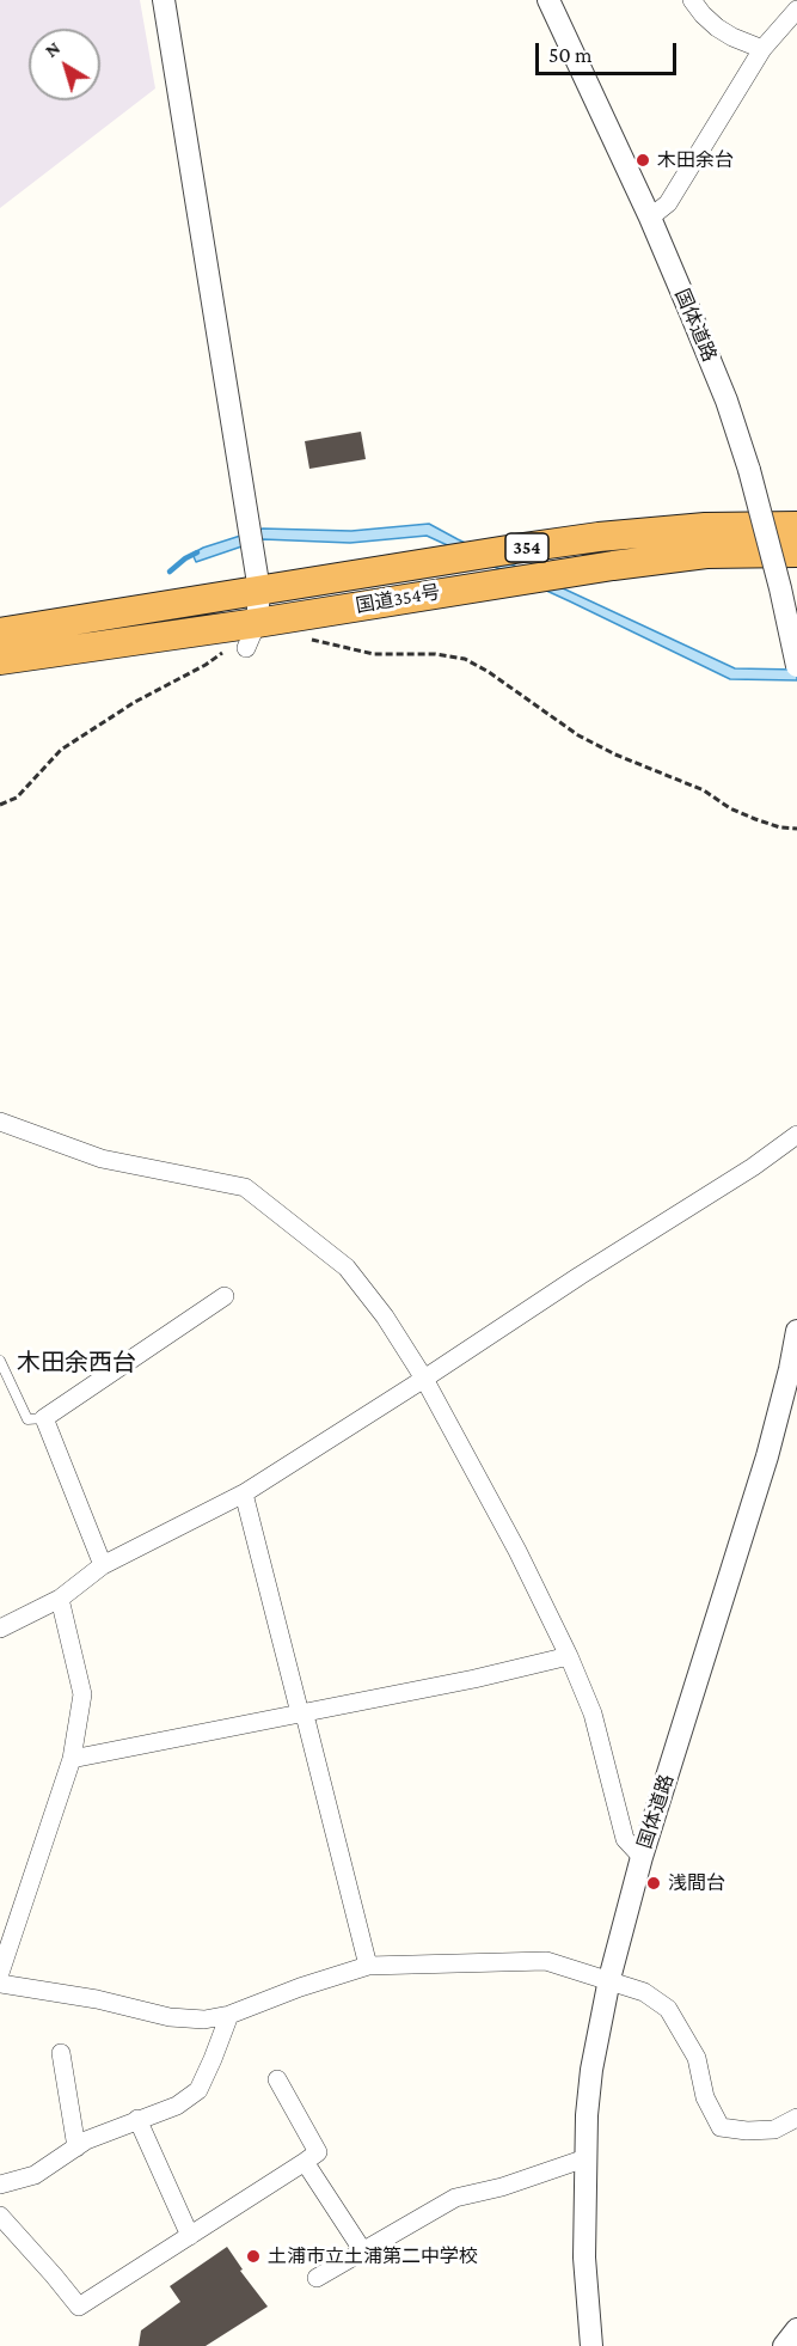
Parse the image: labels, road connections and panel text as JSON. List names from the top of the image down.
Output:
{
  "streets": {
    "highway": ["354", "国道354号"],
    "street": ["国体道路"]
  },
  "districts": ["木田余西台"],
  "places": ["木田余台", "浅間台", "土浦市立土浦第二中学校"],
  "scale_bar": "50 m",
  "north": "top left"
}
